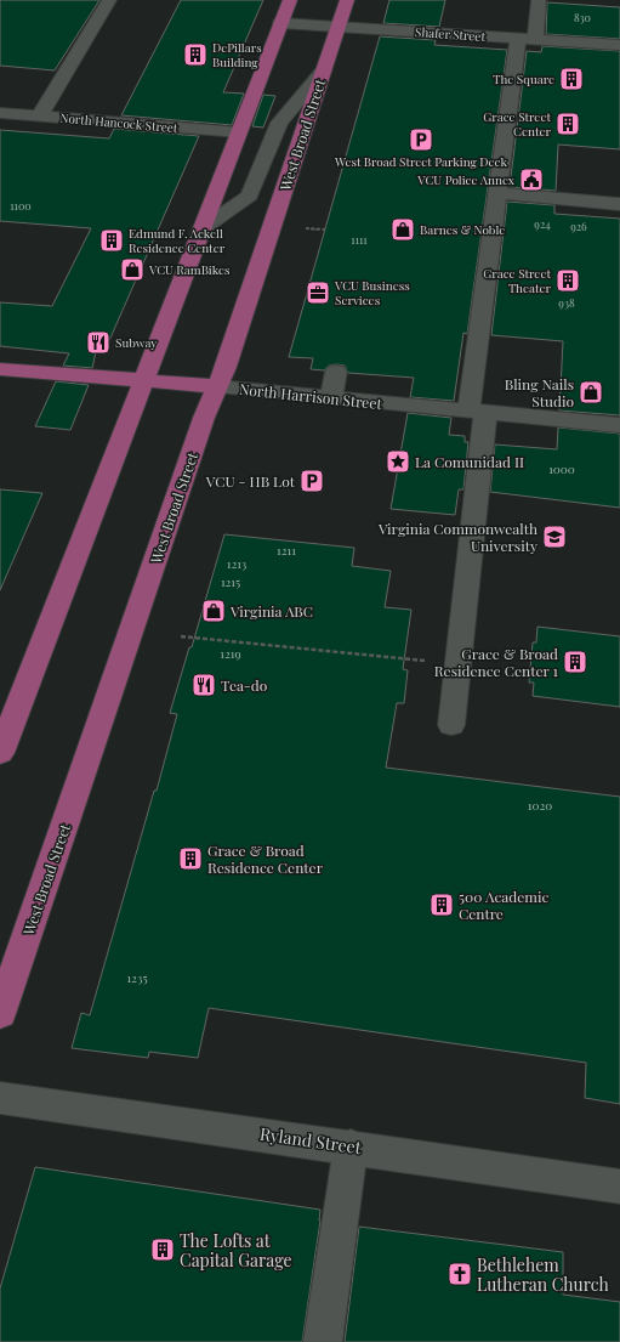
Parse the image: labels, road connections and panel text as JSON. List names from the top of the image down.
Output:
{
  "streets": {
    "main road": ["West Broad Street", "North Harrison Street"],
    "street": ["Shafer Street", "North Hancock Street", "Ryland Street"]
  },
  "crossings": [
    ["Shafer Street", "West Broad Street"],
    ["West Broad Street", "North Harrison Street"]
  ],
  "places": {
    "building": [
      "DePillars Building",
      "The Square",
      "Grace Street Center",
      "Edmund F. Ackell Residence Center",
      "Grace Street Theater",
      "Grace & Broad Residence Center 1",
      "Grace & Broad Residence Center",
      "500 Academic Centre",
      "The Lofts at Capital Garage"
    ],
    "parking": ["West Broad Street Parking Deck", "VCU - HB Lot"],
    "public building": ["VCU Police Annex"],
    "shop": [
      "Barnes & Noble",
      "VCU RamBikes",
      "Bling Nails Studio",
      "Virginia ABC"
    ],
    "office": ["VCU Business Services"],
    "restaurant": ["Subway", "Tea-do"],
    "place": ["La Comunidad II"],
    "school or university": ["Virginia Commonwealth University"],
    "church": ["Bethlehem Lutheran Church"]
  },
  "house_numbers": [
    "830",
    "1100",
    "924",
    "926",
    "1111",
    "938",
    "1000",
    "1211",
    "1213",
    "1215",
    "1219",
    "1020",
    "1235"
  ]
}
